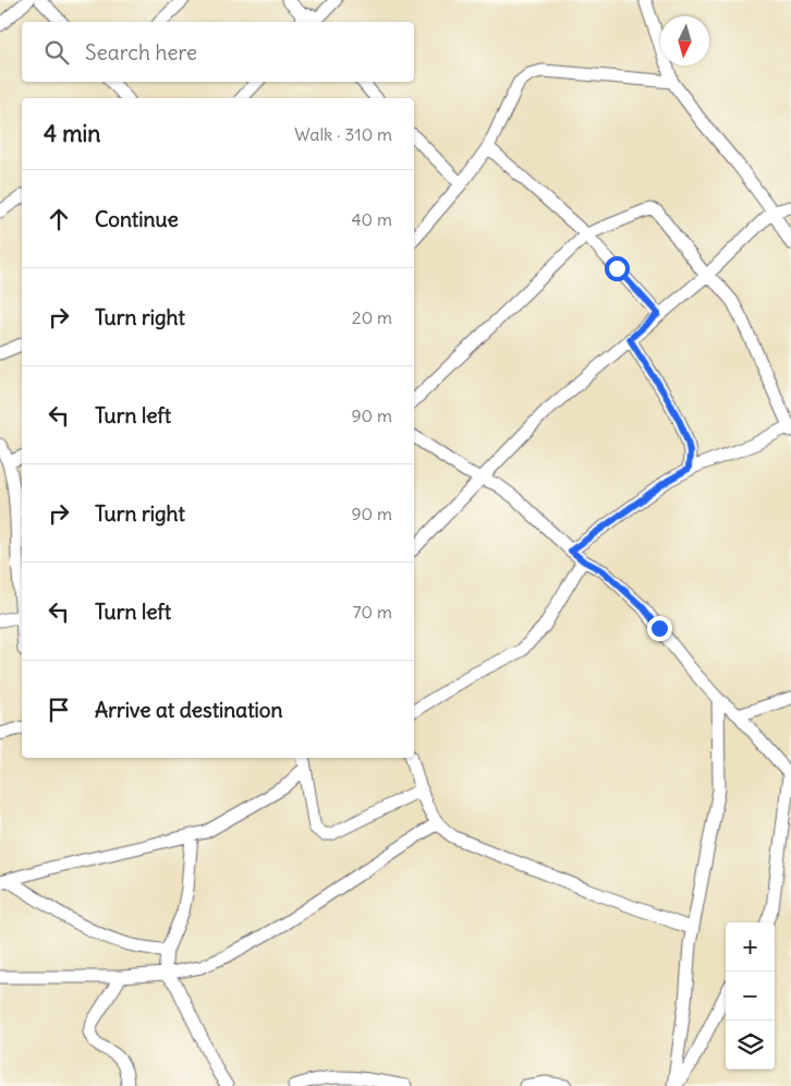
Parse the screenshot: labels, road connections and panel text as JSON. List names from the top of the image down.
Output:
{
  "north": "bottom",
  "page": {
    "search": "Search here",
    "heading": ["4 min", "Walk · 310 m"],
    "list": [
      ["Continue", "40 m"],
      ["Turn right", "20 m"],
      ["Turn left", "90 m"],
      ["Turn right", "90 m"],
      ["Turn left", "70 m"],
      "Arrive at destination"
    ],
    "map_buttons": ["+", "−"]
  }
}
